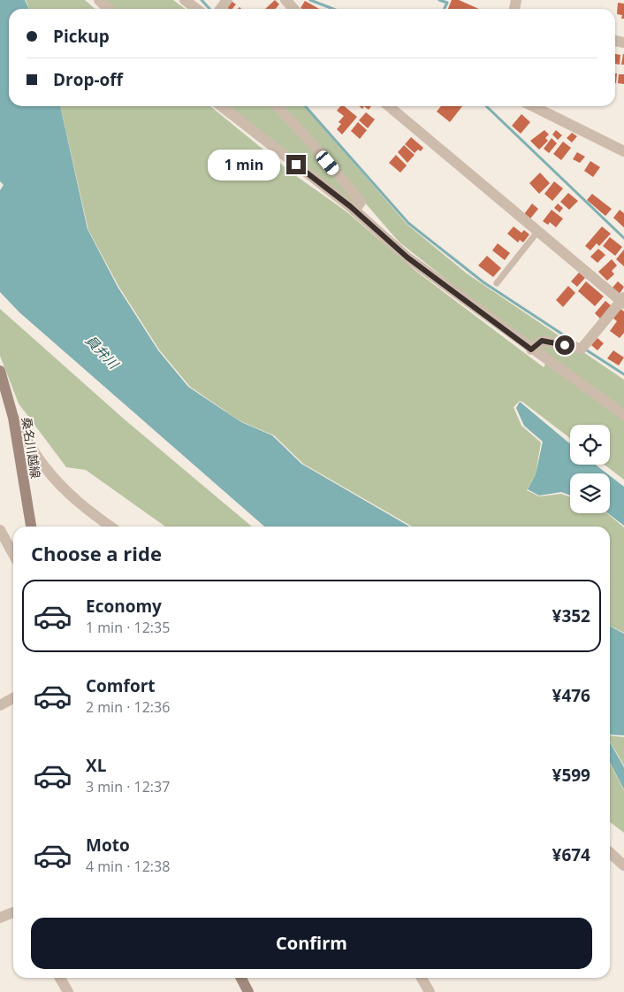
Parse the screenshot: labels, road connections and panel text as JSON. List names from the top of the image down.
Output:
{
  "streets": {
    "main road": ["桑名川越線"]
  },
  "water": ["員弁川"],
  "page": {
    "banner": ["Pickup", "Drop-off"],
    "bubble": "1 min",
    "heading": "Choose a ride",
    "list": [
      {
        "name": "Economy",
        "note": "1 min · 12:35",
        "value": "¥352"
      },
      {
        "name": "Comfort",
        "note": "2 min · 12:36",
        "value": "¥476"
      },
      {
        "name": "XL",
        "note": "3 min · 12:37",
        "value": "¥599"
      },
      {
        "name": "Moto",
        "note": "4 min · 12:38",
        "value": "¥674"
      }
    ],
    "buttons": "Confirm"
  }
}
